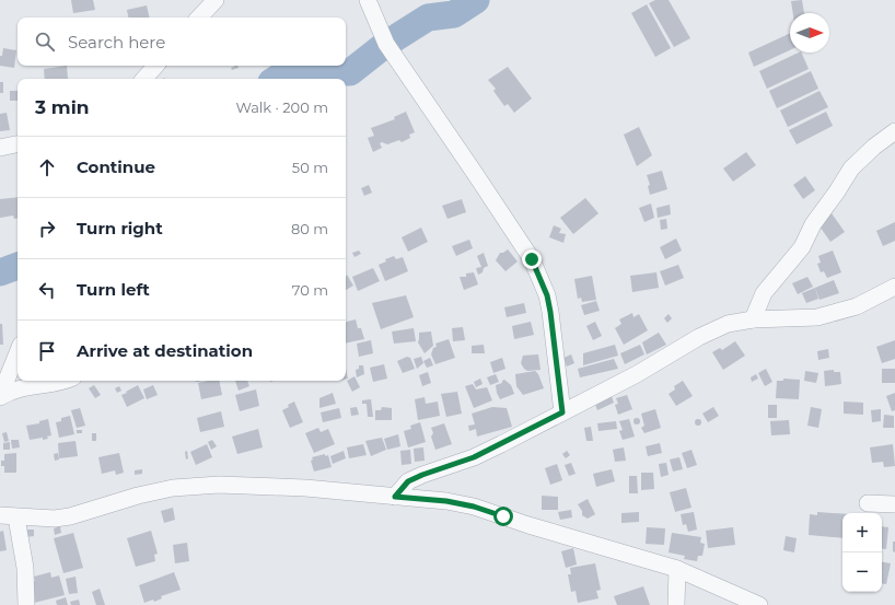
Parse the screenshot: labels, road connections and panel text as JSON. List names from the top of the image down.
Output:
{
  "north": "right",
  "page": {
    "search": "Search here",
    "heading": ["3 min", "Walk · 200 m"],
    "list": [
      ["Continue", "50 m"],
      ["Turn right", "80 m"],
      ["Turn left", "70 m"],
      "Arrive at destination"
    ],
    "map_buttons": ["+", "−"]
  }
}
